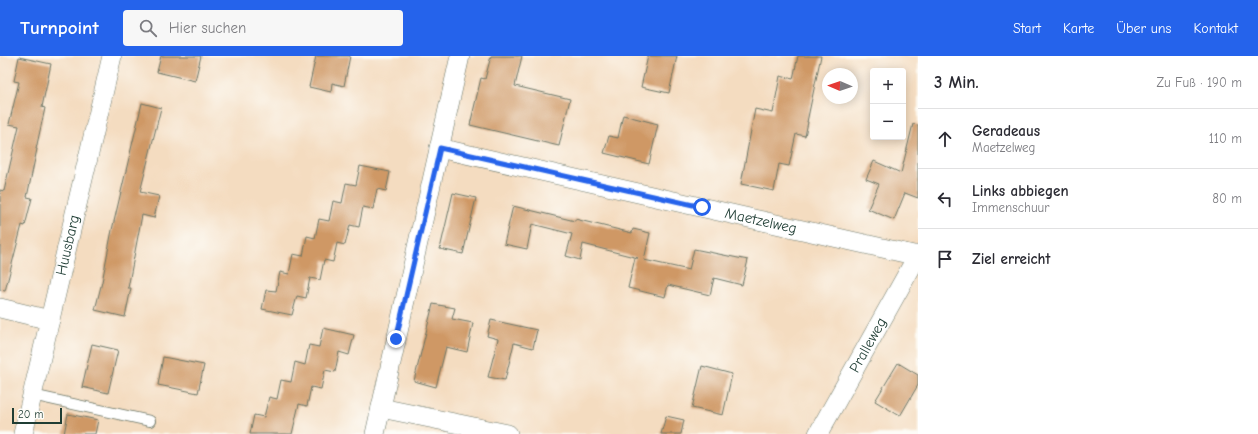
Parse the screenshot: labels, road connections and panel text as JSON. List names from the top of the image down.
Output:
{
  "streets": {
    "street": ["Maetzelweg", "Huusbarg", "Pralleweg"]
  },
  "crossings": [
    ["Maetzelweg", "Pralleweg"]
  ],
  "scale_bar": "20 m",
  "north": "left",
  "page": {
    "header": "Turnpoint",
    "search": "Hier suchen",
    "nav": [
      "Start",
      "Karte",
      "Über uns",
      "Kontakt"
    ],
    "heading": ["3 Min.", "Zu Fuß · 190 m"],
    "map_buttons": ["+", "−"],
    "list": [
      ["Geradeaus", "Maetzelweg", "110 m"],
      ["Links abbiegen", "Immenschuur", "80 m"],
      "Ziel erreicht"
    ],
    "scale": "20 m"
  }
}
